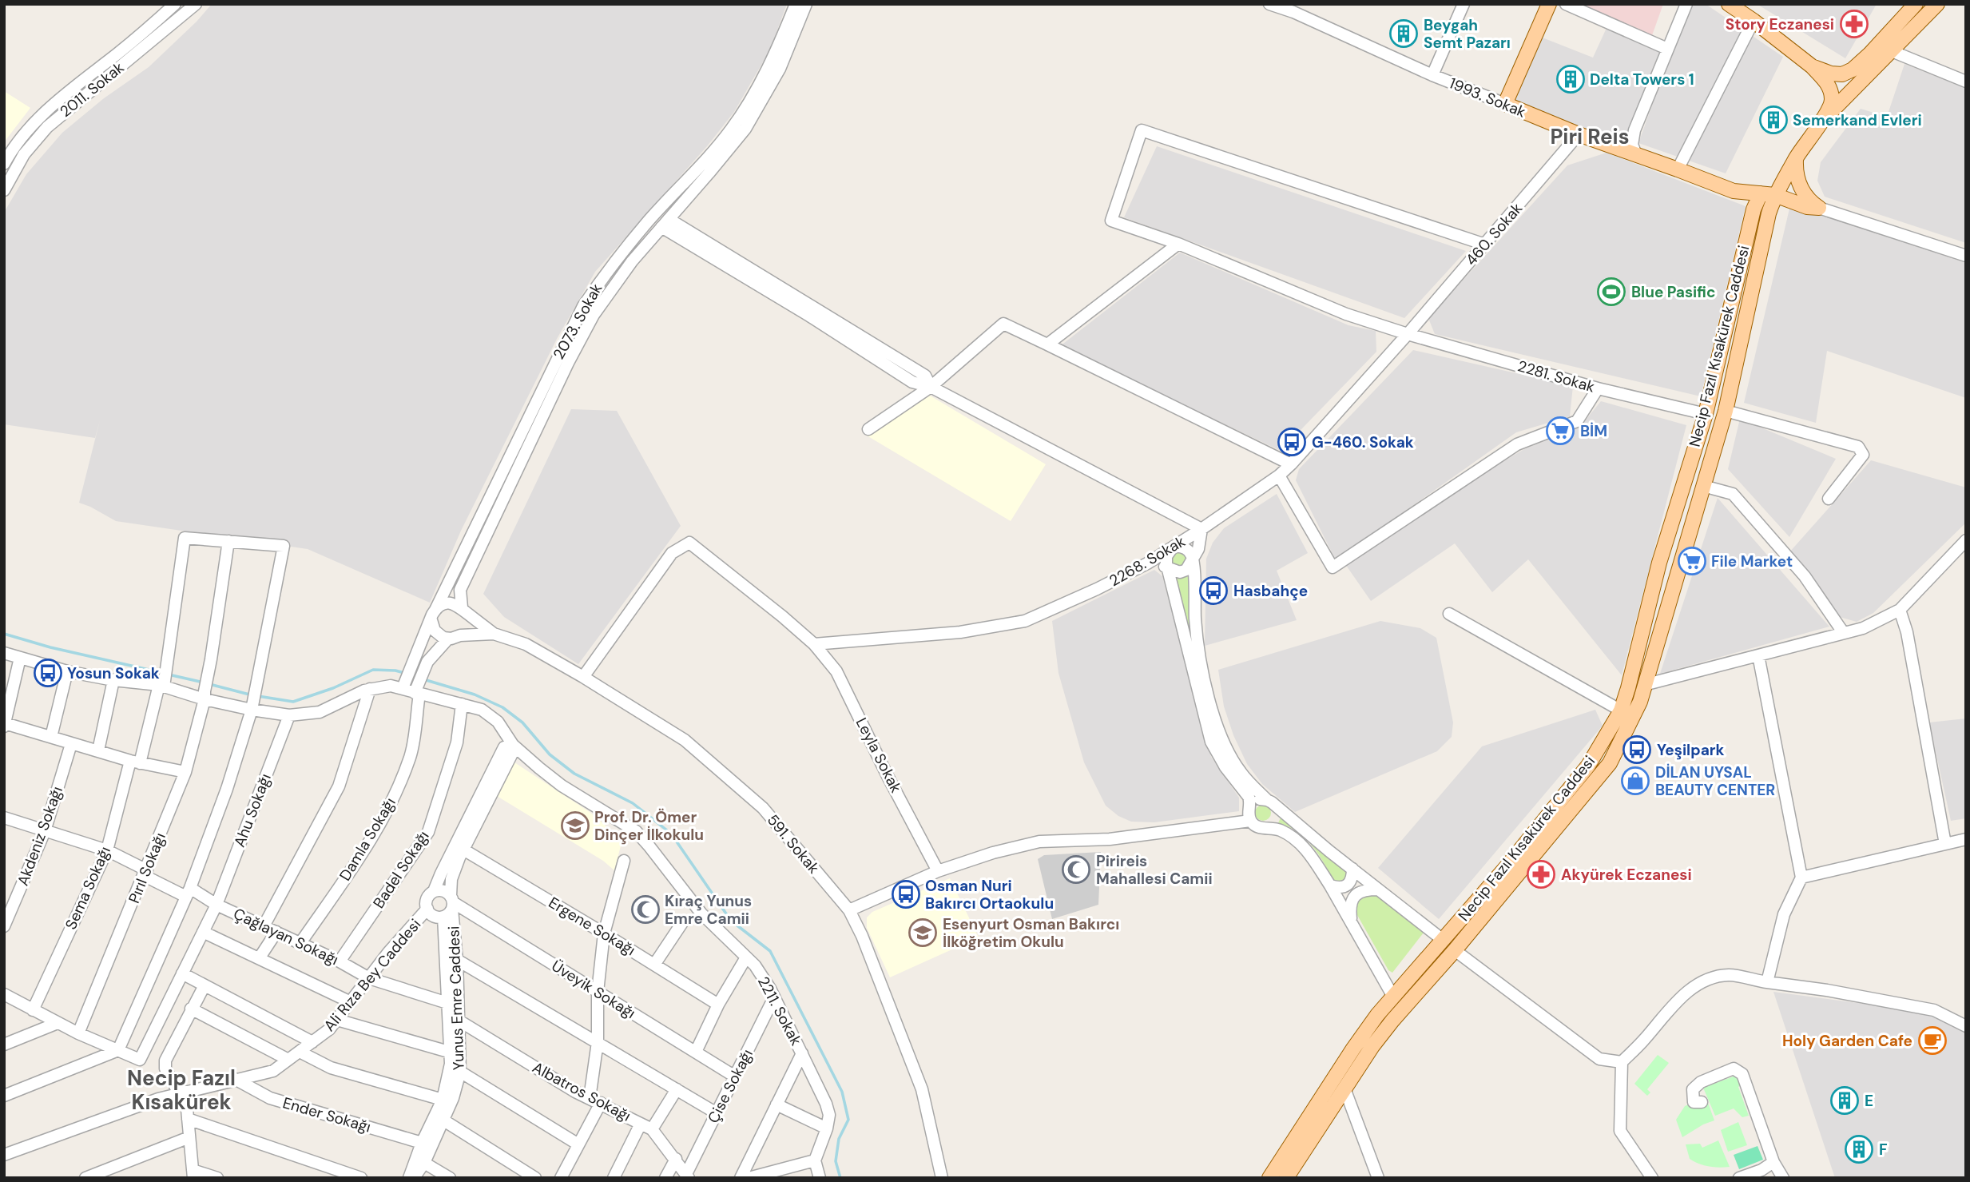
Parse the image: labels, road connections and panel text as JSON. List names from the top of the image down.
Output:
{
  "streets": {
    "main road": ["1993. Sokak", "Necip Fazıl Kısakürek Caddesi"],
    "street": [
      "2011. Sokak",
      "460. Sokak",
      "2073. Sokak",
      "2281. Sokak",
      "2268. Sokak",
      "Leyla Sokak",
      "Ahu Sokağı",
      "Akdeniz Sokağı",
      "Damla Sokağı",
      "591. Sokak",
      "Pırıl Sokağı",
      "Badel Sokağı",
      "Sema Sokağı",
      "Ergene Sokağı",
      "Çağlayan Sokağı",
      "Ali Rıza Bey Caddesi",
      "Üveyik Sokağı",
      "Yunus Emre Caddesi",
      "2211. Sokak",
      "Çise Sokağı",
      "Albatros Sokağı",
      "Ender Sokağı"
    ]
  },
  "crossings": [
    ["1993. Sokak", "460. Sokak"],
    ["1993. Sokak", "Necip Fazıl Kısakürek Caddesi"],
    ["460. Sokak", "2281. Sokak"],
    ["460. Sokak", "2268. Sokak"],
    ["2073. Sokak", "2211. Sokak"],
    ["Necip Fazıl Kısakürek Caddesi", "2281. Sokak"],
    ["2281. Sokak", "2268. Sokak"],
    ["2268. Sokak", "Leyla Sokak"],
    ["Ahu Sokağı", "Çağlayan Sokağı"],
    ["Akdeniz Sokağı", "Çağlayan Sokağı"],
    ["Damla Sokağı", "Çağlayan Sokağı"],
    ["Damla Sokağı", "2211. Sokak"],
    ["Pırıl Sokağı", "Sema Sokağı"],
    ["Pırıl Sokağı", "Çağlayan Sokağı"],
    ["Badel Sokağı", "Çağlayan Sokağı"],
    ["Badel Sokağı", "2211. Sokak"],
    ["Sema Sokağı", "Çağlayan Sokağı"],
    ["Çağlayan Sokağı", "Ali Rıza Bey Caddesi"],
    ["Çağlayan Sokağı", "Yunus Emre Caddesi"],
    ["Ali Rıza Bey Caddesi", "Üveyik Sokağı"],
    ["Ali Rıza Bey Caddesi", "Yunus Emre Caddesi"],
    ["Ali Rıza Bey Caddesi", "Ender Sokağı"],
    ["Üveyik Sokağı", "Yunus Emre Caddesi"],
    ["Üveyik Sokağı", "Çise Sokağı"],
    ["Yunus Emre Caddesi", "Albatros Sokağı"],
    ["Yunus Emre Caddesi", "Ender Sokağı"],
    ["2211. Sokak", "Çise Sokağı"],
    ["Çise Sokağı", "Albatros Sokağı"]
  ],
  "districts": ["Piri Reis", "Necip Fazıl Kısakürek"],
  "places": {
    "pharmacy": ["Story Eczanesi", "Akyürek Eczanesi"],
    "building": [
      "Beygah Semt Pazarı",
      "Delta Towers 1",
      "Semerkand Evleri",
      "E",
      "F"
    ],
    "sports": ["Blue Pasific"],
    "supermarket": ["BİM", "File Market"],
    "bus stop": [
      "G-460. Sokak",
      "Hasbahçe",
      "Yosun Sokak",
      "Yeşilpark",
      "Osman Nuri Bakırcı Ortaokulu"
    ],
    "shop": ["DİLAN UYSAL BEAUTY CENTER"],
    "school or university": ["Prof. Dr. Ömer Dinçer İlkokulu", "Esenyurt Osman Bakırcı İlköğretim Okulu"],
    "mosque": ["Pirireis Mahallesi Camii", "Kıraç Yunus Emre Camii"],
    "cafe": ["Holy Garden Cafe"]
  }
}
